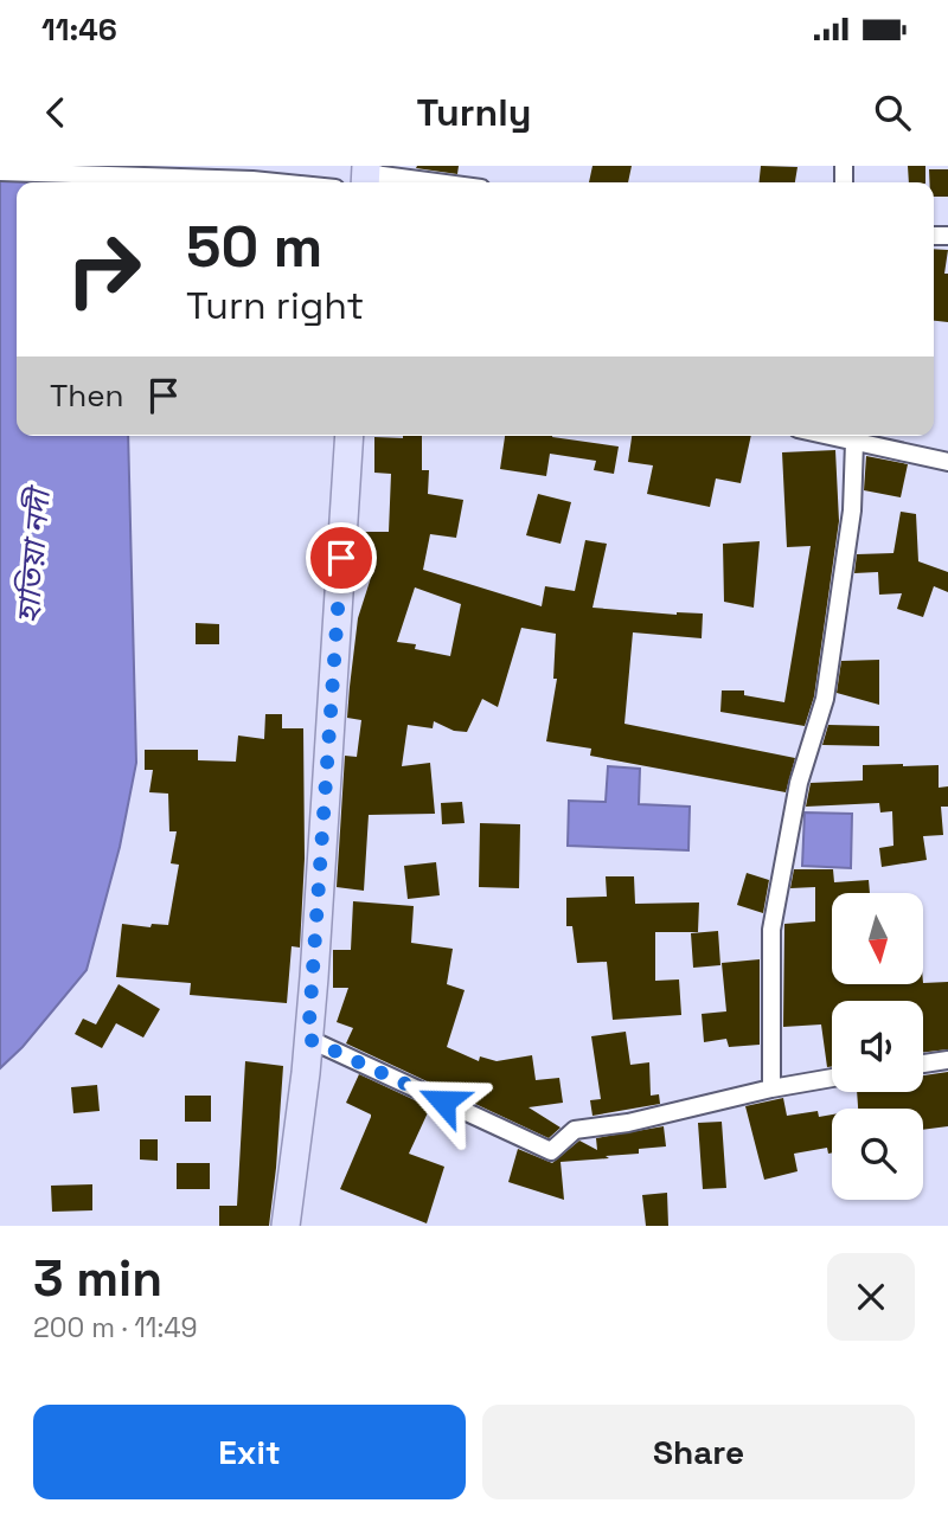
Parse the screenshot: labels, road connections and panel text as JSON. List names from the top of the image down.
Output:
{
  "water": ["হাতিয়া নদী"],
  "north": "bottom",
  "page": {
    "status": "11:46",
    "header": "Turnly",
    "turn": ["50 m", "Turn right"],
    "then": "Then",
    "heading": ["3 min", "200 m · 11:49"],
    "buttons": ["Exit", "Share"]
  }
}
